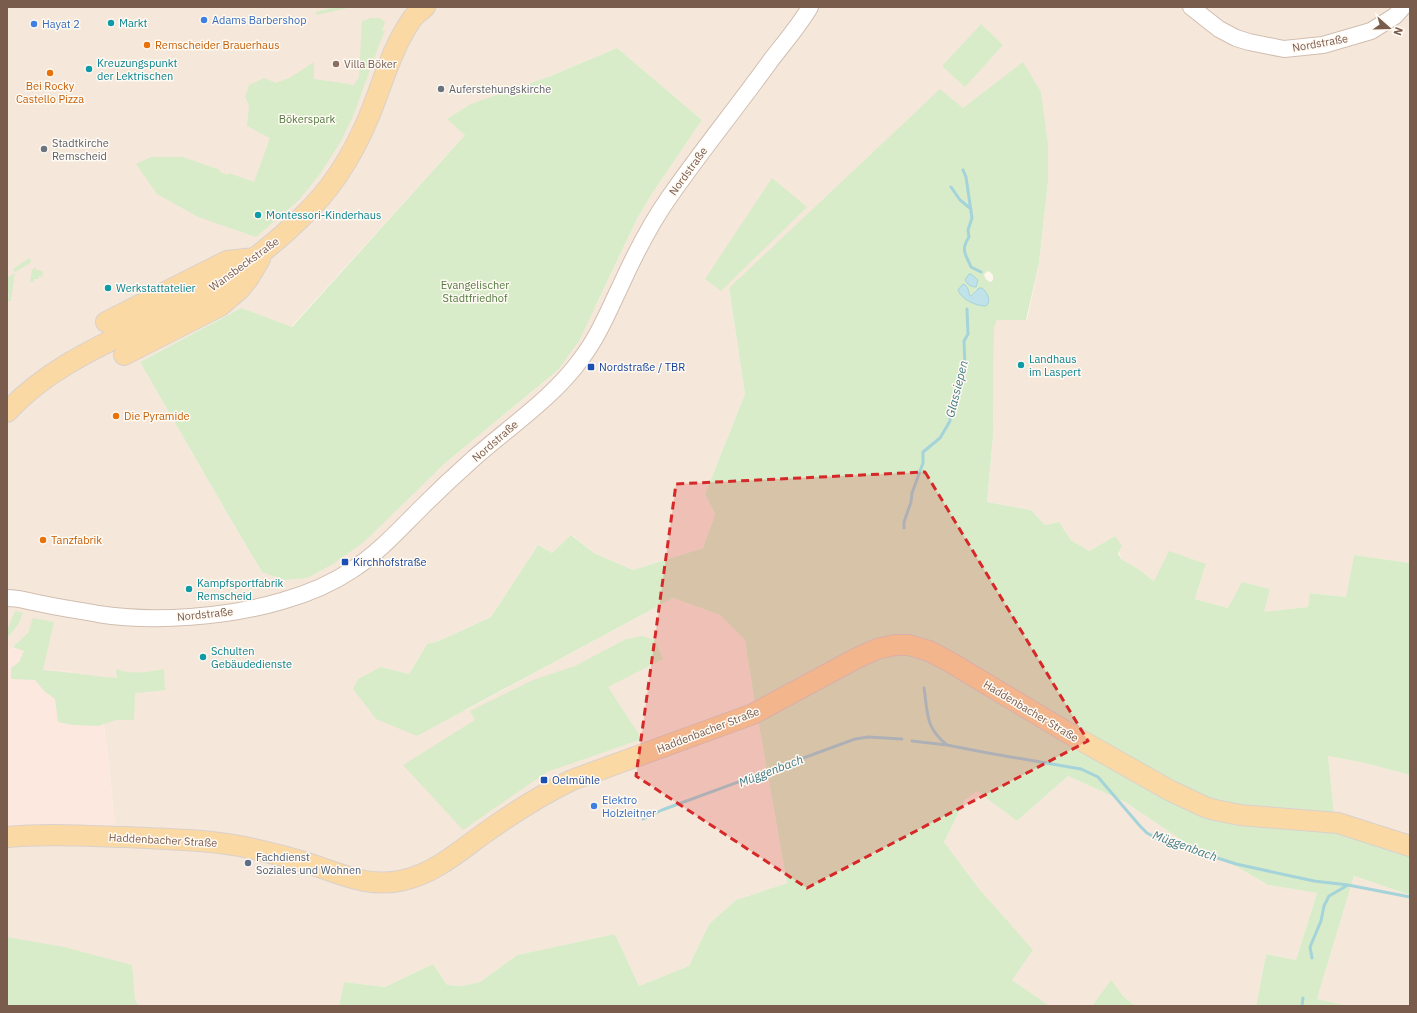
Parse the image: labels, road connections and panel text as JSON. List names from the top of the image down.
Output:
{
  "streets": {
    "main road": ["Wansbeckstraße", "Haddenbacher Straße"],
    "street": ["Nordstraße"]
  },
  "water": ["Glassiepen", "Müggenbach"],
  "parks": ["Bökerspark", "Evangelischer Stadtfriedhof"],
  "places": {
    "other": [
      "Adams Barbershop",
      "Markt",
      "Hayat 2",
      "Remscheider Brauerhaus",
      "Villa Böker",
      "Kreuzungspunkt der Lektrischen",
      "Bei Rocky Castello Pizza",
      "Auferstehungskirche",
      "Stadtkirche Remscheid",
      "Montessori-Kinderhaus",
      "Werkstattatelier",
      "Landhaus im Laspert",
      "Die Pyramide",
      "Tanzfabrik",
      "Kampfsportfabrik Remscheid",
      "Schulten Gebäudedienste",
      "Elektro Holzleitner",
      "Fachdienst Soziales und Wohnen"
    ],
    "transit": ["Nordstraße / TBR", "Kirchhofstraße", "Oelmühle"]
  },
  "north": "right"
}
